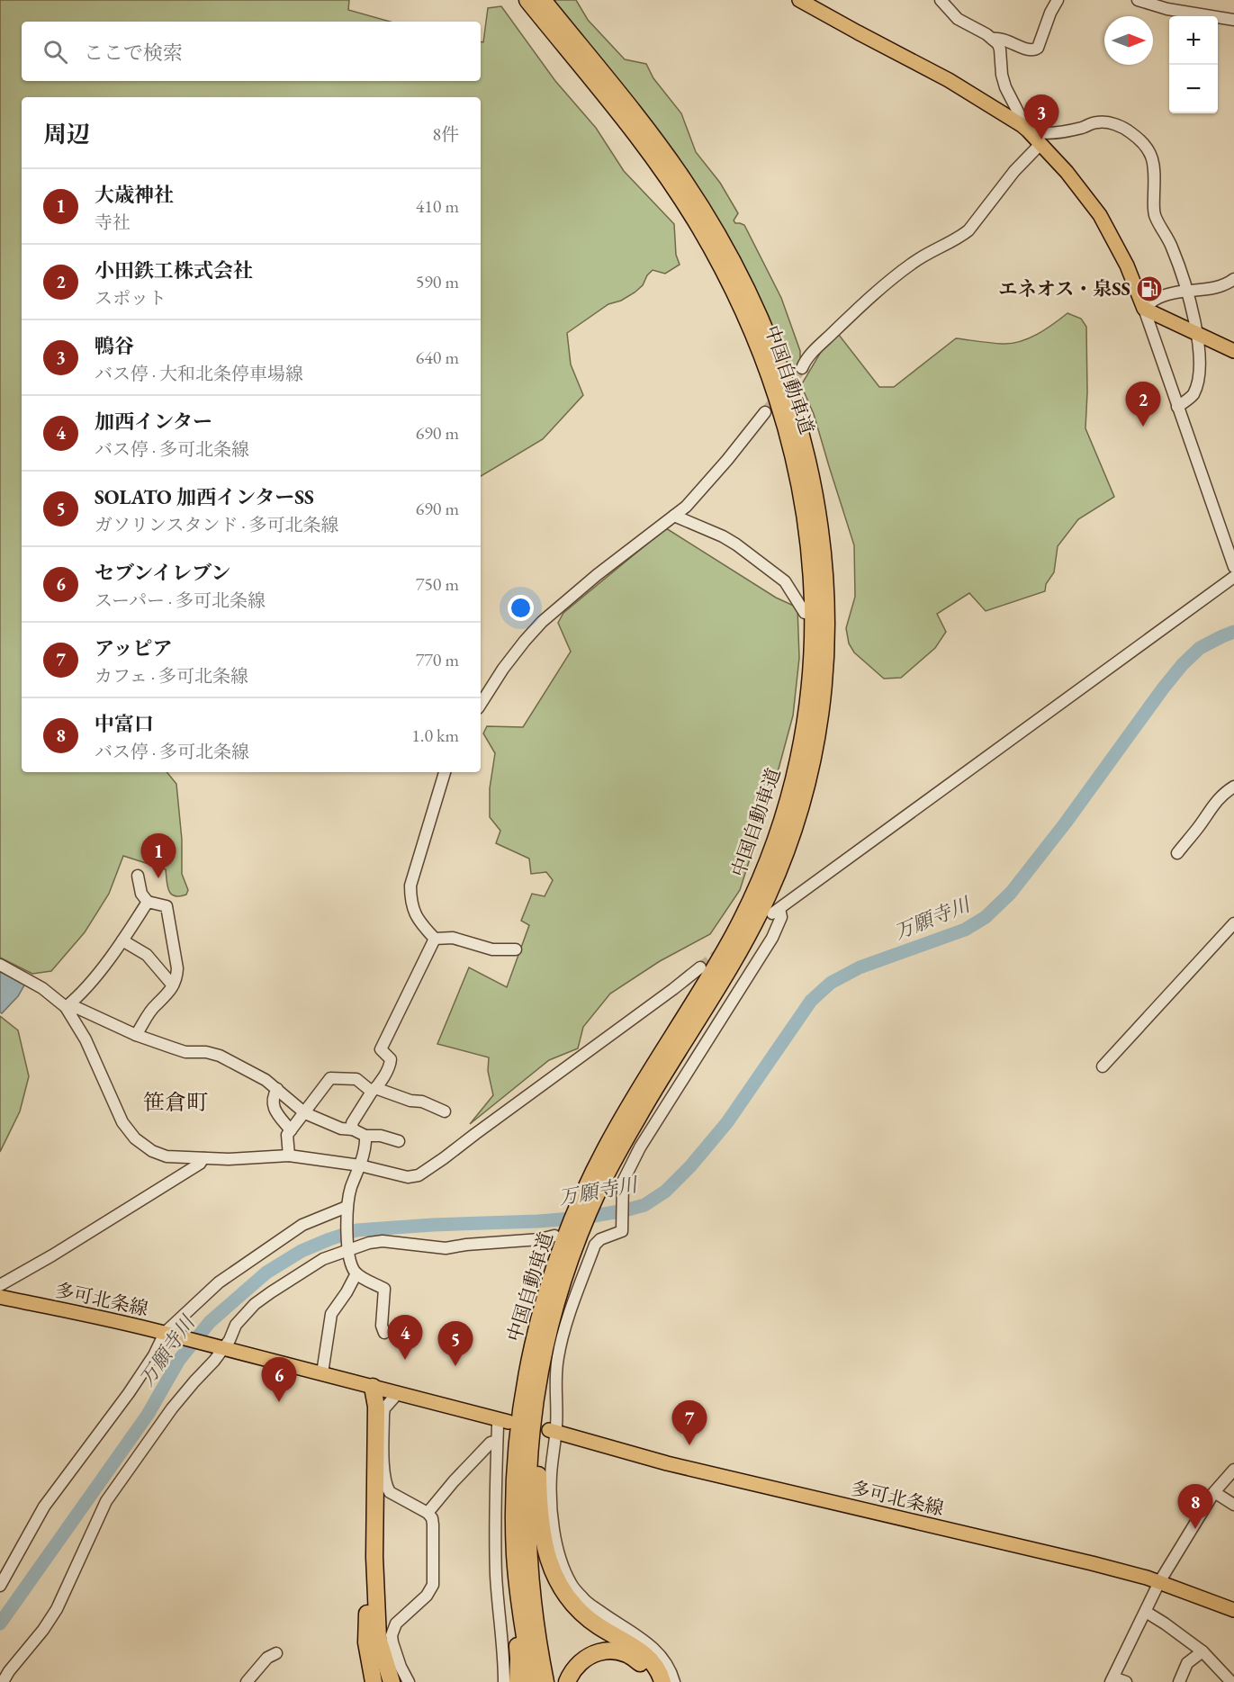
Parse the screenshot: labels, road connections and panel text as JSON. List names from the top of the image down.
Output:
{
  "streets": {
    "highway": ["中国自動車道"],
    "main road": ["多可北条線"]
  },
  "districts": ["笹倉町"],
  "water": ["万願寺川"],
  "places": {
    "fuel station": ["エネオス・泉SS"]
  },
  "north": "right",
  "page": {
    "map_buttons": ["+", "−"],
    "search": "ここで検索",
    "pins": [
      "3",
      "2",
      "1",
      "4",
      "5",
      "6",
      "7",
      "8"
    ],
    "heading": ["周辺", "8件"],
    "list": [
      {
        "mark": "1",
        "name": "大歳神社",
        "note": "寺社",
        "value": "410 m"
      },
      {
        "mark": "2",
        "name": "小田鉄工株式会社",
        "note": "スポット",
        "value": "590 m"
      },
      {
        "mark": "3",
        "name": "鴨谷",
        "note": "バス停 · 大和北条停車場線",
        "value": "640 m"
      },
      {
        "mark": "4",
        "name": "加西インター",
        "note": "バス停 · 多可北条線",
        "value": "690 m"
      },
      {
        "mark": "5",
        "name": "SOLATO 加西インターSS",
        "note": "ガソリンスタンド · 多可北条線",
        "value": "690 m"
      },
      {
        "mark": "6",
        "name": "セブンイレブン",
        "note": "スーパー · 多可北条線",
        "value": "750 m"
      },
      {
        "mark": "7",
        "name": "アッピア",
        "note": "カフェ · 多可北条線",
        "value": "770 m"
      },
      {
        "mark": "8",
        "name": "中富口",
        "note": "バス停 · 多可北条線",
        "value": "1.0 km"
      }
    ]
  }
}
